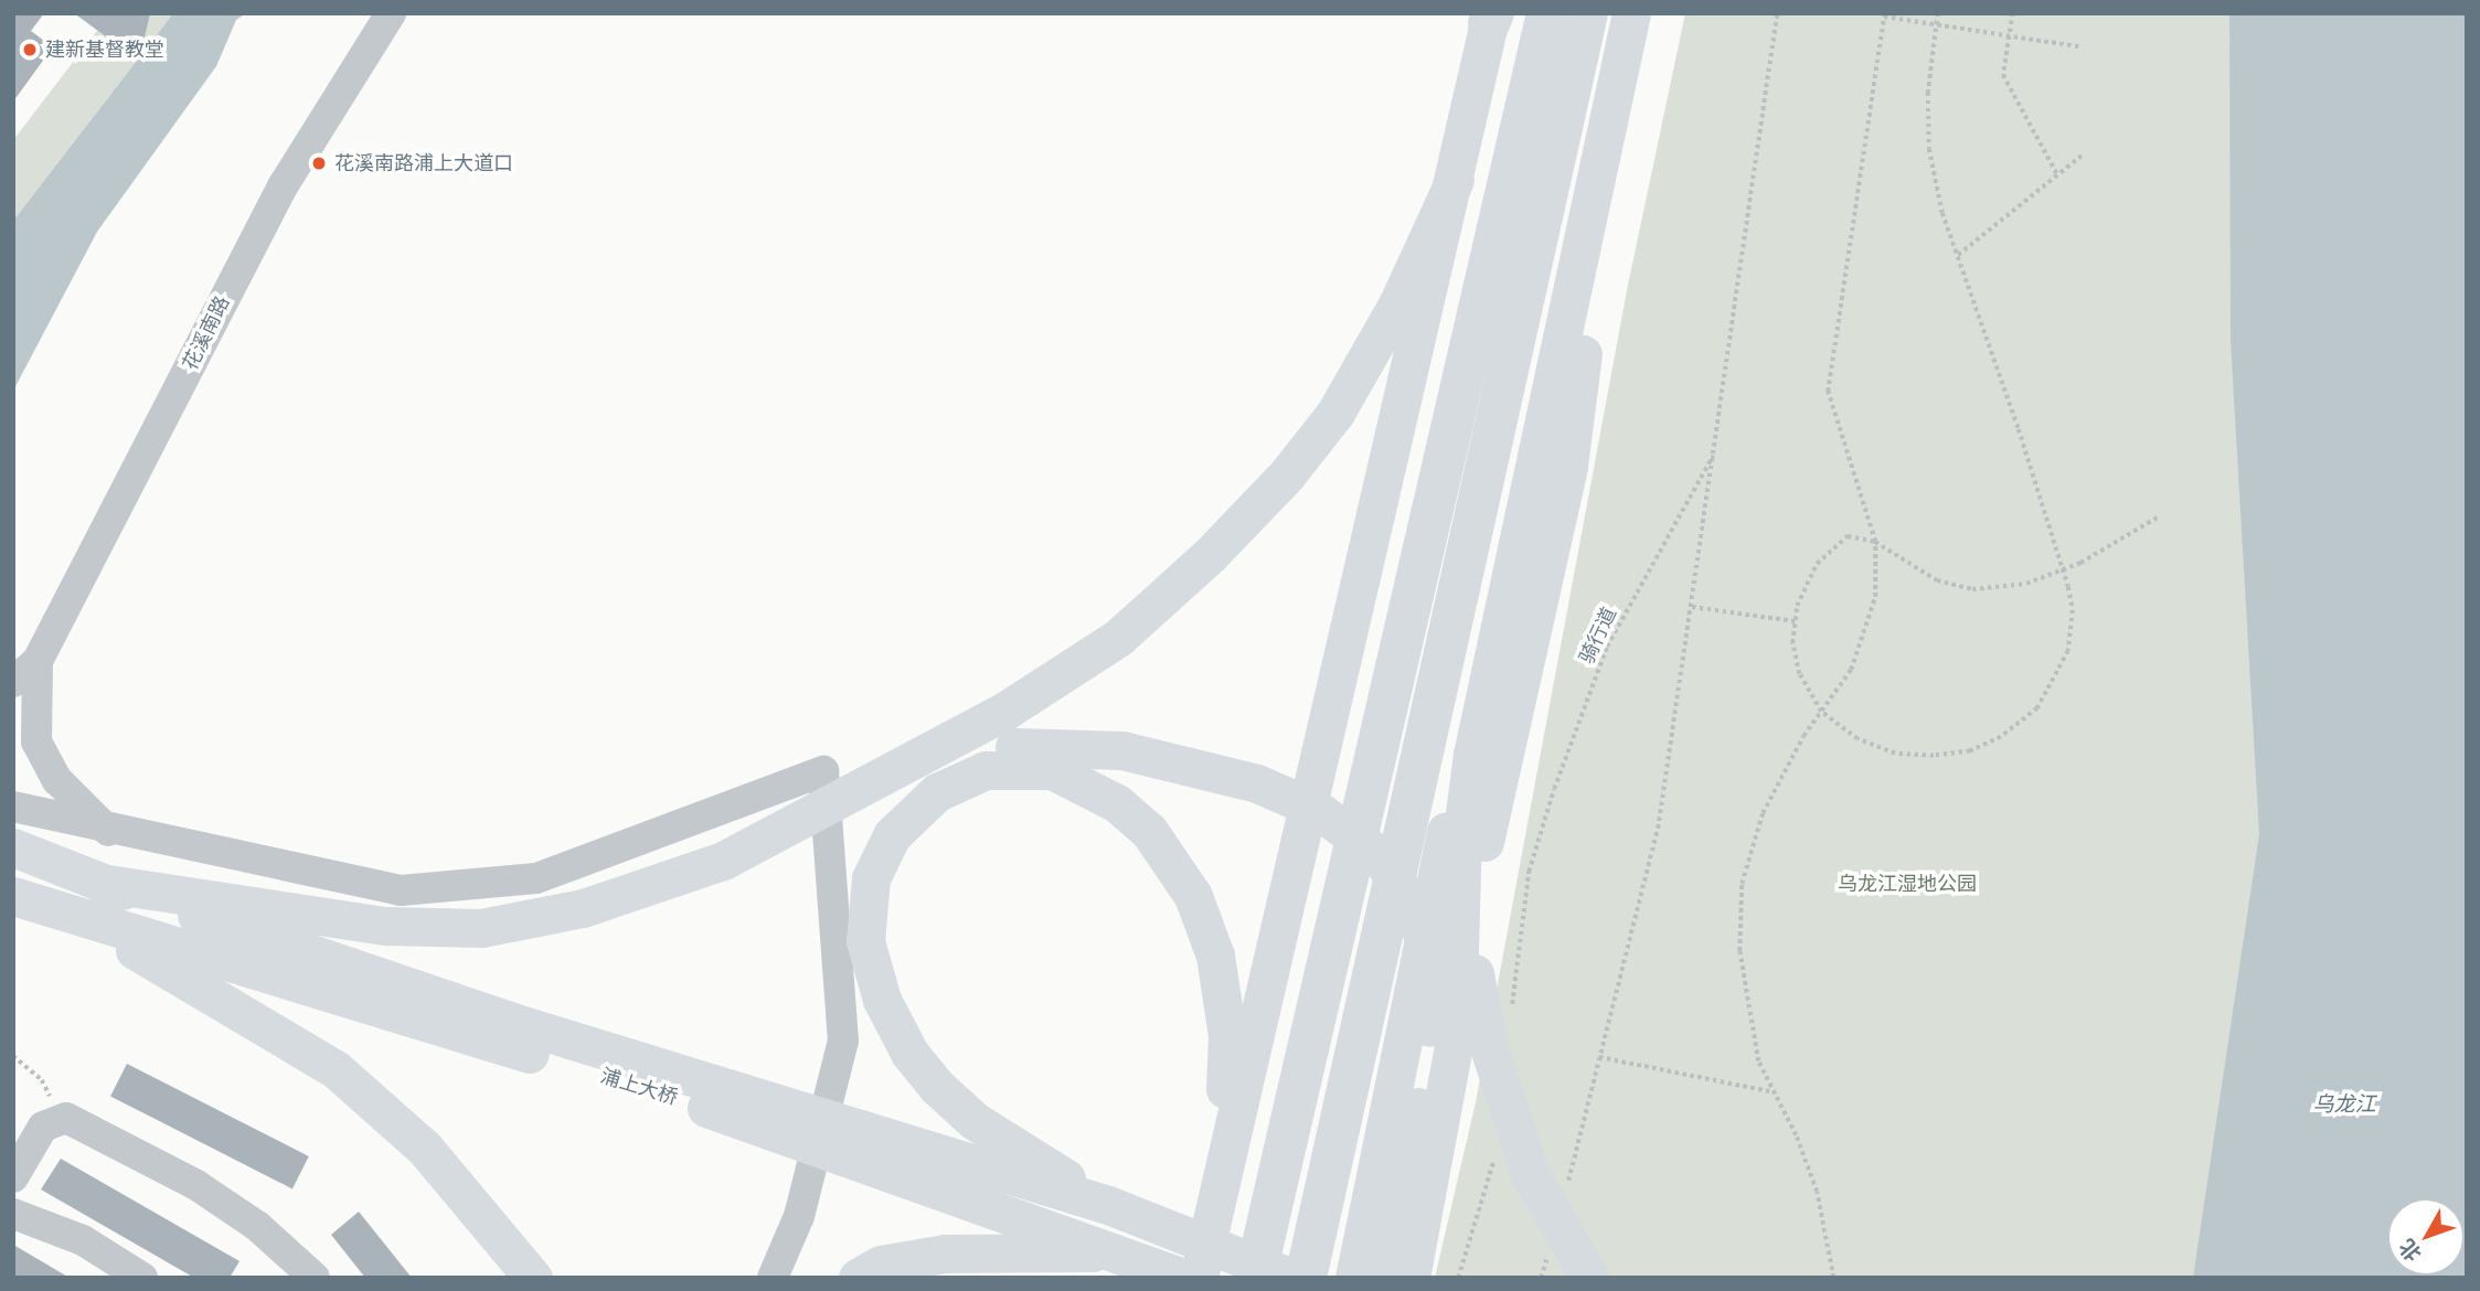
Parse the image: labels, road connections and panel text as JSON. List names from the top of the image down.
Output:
{
  "streets": {
    "main road": ["浦上大桥"],
    "street": ["花溪南路"],
    "path": ["骑行道"]
  },
  "water": ["乌龙江"],
  "parks": ["乌龙江湿地公园"],
  "places": ["建新基督教堂", "花溪南路浦上大道口"],
  "north": "bottom left"
}
